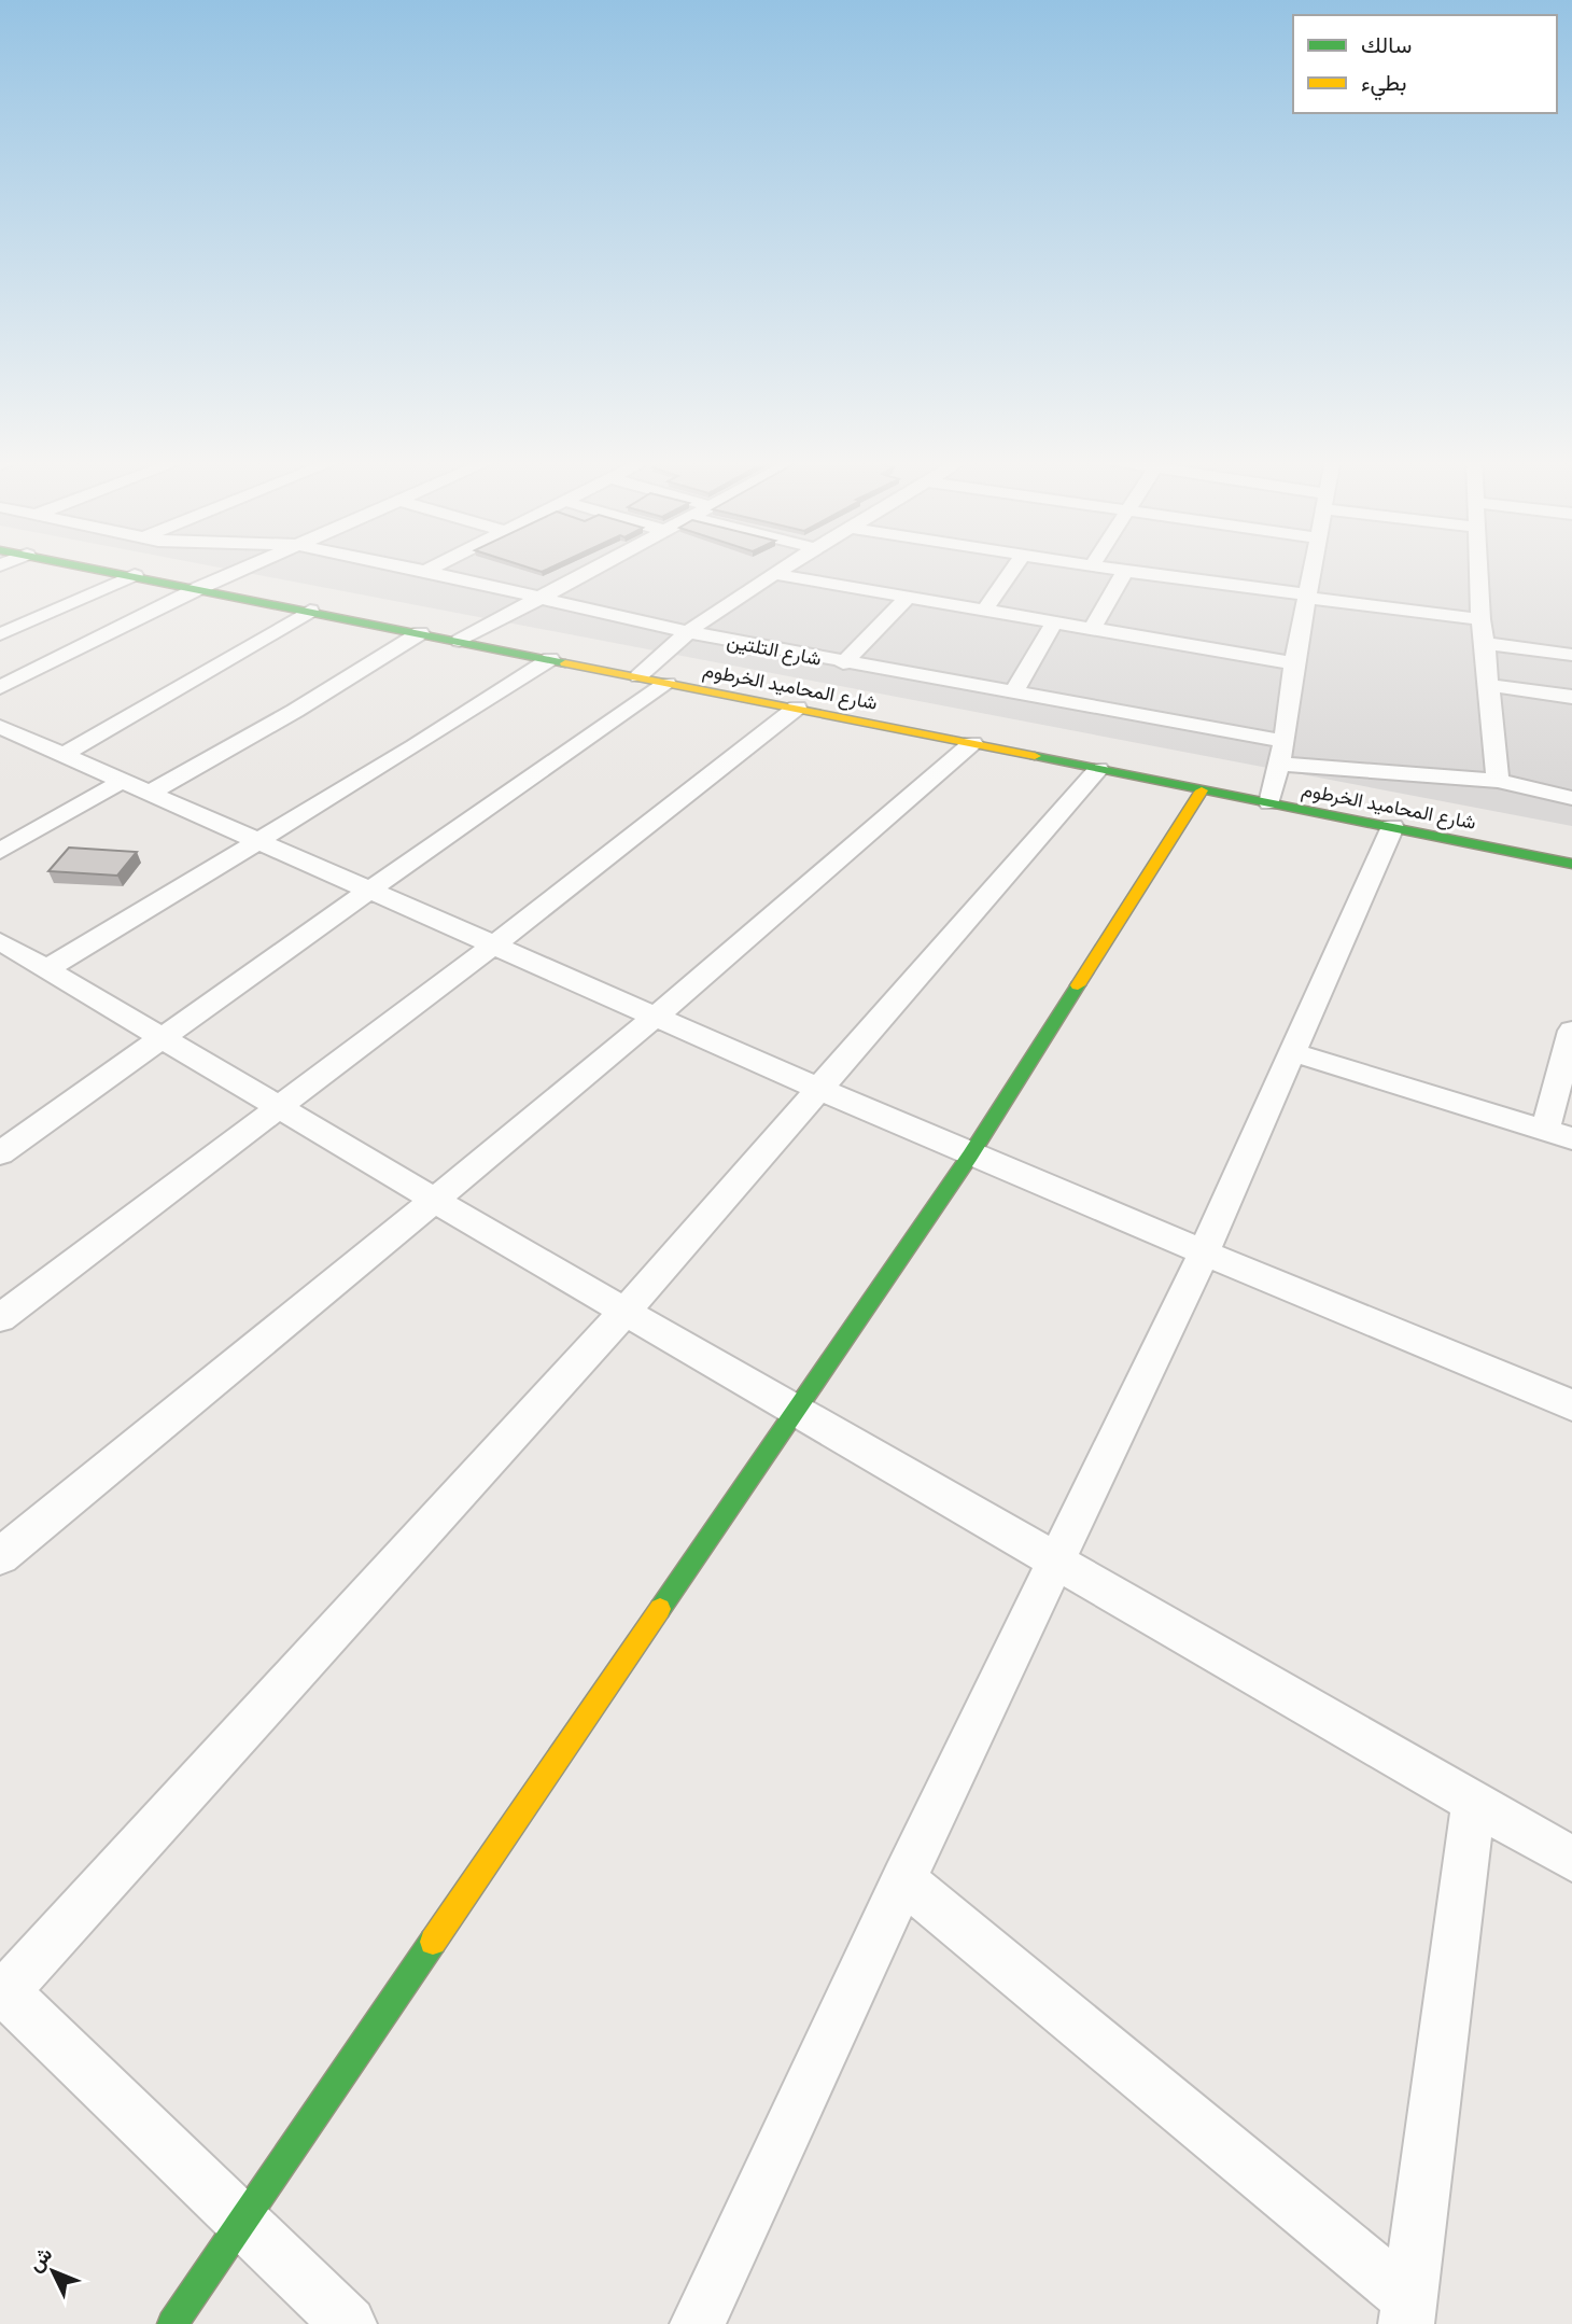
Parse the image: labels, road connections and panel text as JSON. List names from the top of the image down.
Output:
{
  "streets": {
    "street": ["شارع التلتين", "شارع المحاميد الخرطوم"]
  },
  "legend": ["سالك", "بطيء"],
  "north": "top left"
}
